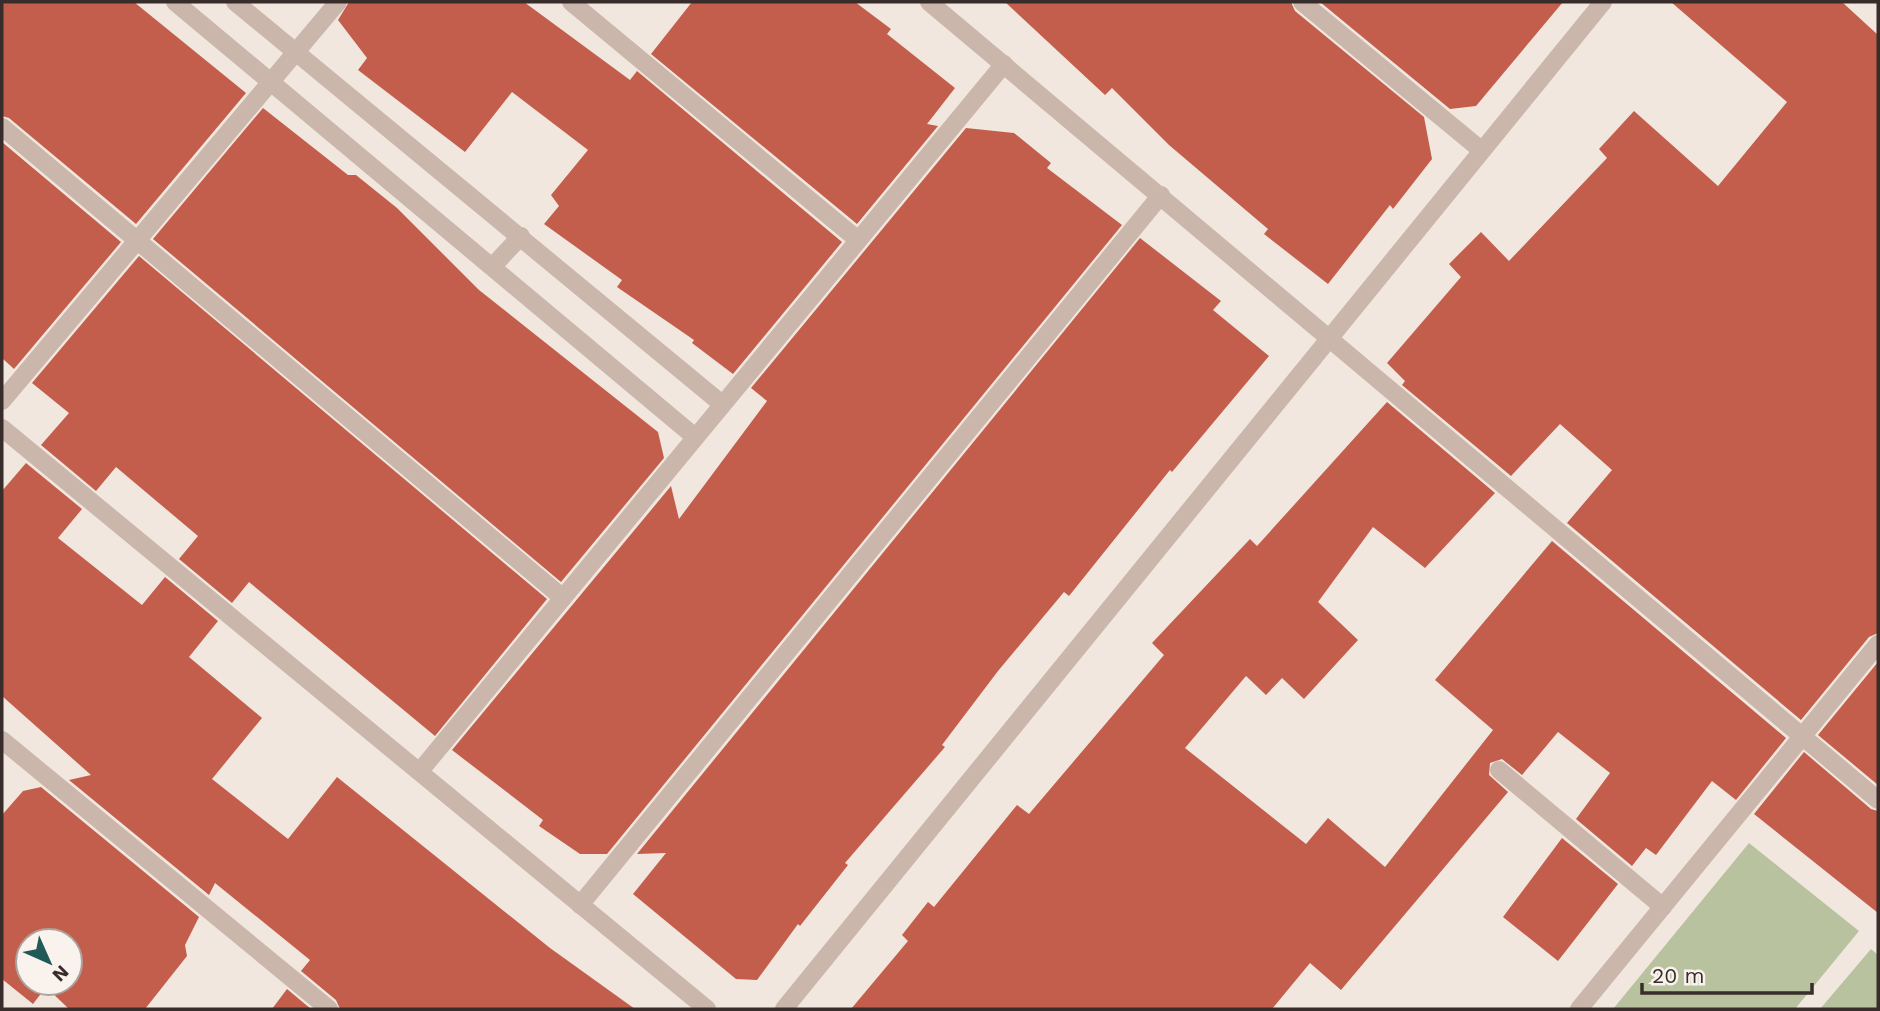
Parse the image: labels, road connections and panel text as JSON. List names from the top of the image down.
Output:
{
  "scale_bar": "20 m",
  "north": "bottom right"
}
